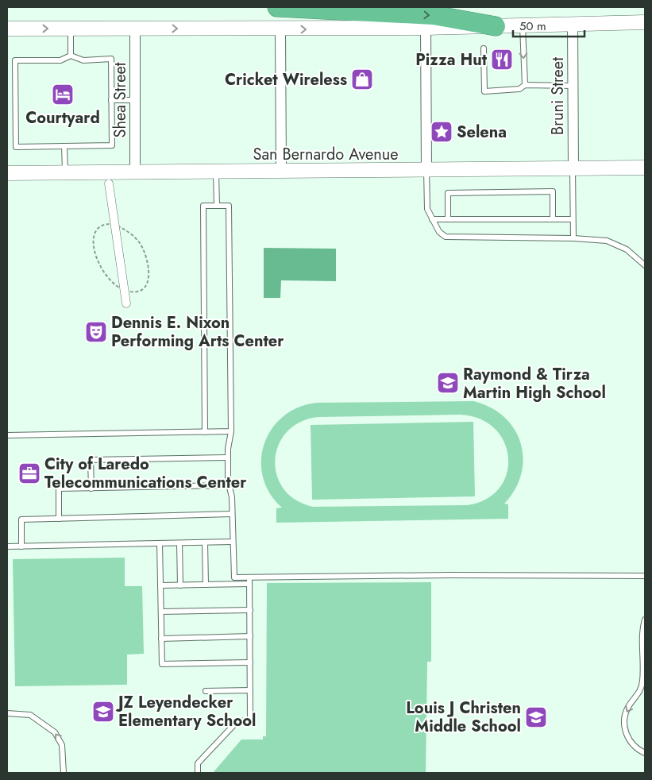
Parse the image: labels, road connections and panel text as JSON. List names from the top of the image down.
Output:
{
  "streets": {
    "main road": ["San Bernardo Avenue"],
    "street": ["Bruni Street", "Shea Street"]
  },
  "crossings": [
    ["Bruni Street", "San Bernardo Avenue"],
    ["Shea Street", "San Bernardo Avenue"]
  ],
  "places": {
    "restaurant": ["Pizza Hut"],
    "shop": ["Cricket Wireless"],
    "hotel": ["Courtyard"],
    "place": ["Selena"],
    "theatre": ["Dennis E. Nixon Performing Arts Center"],
    "school or university": ["Raymond & Tirza Martin High School", "JZ Leyendecker Elementary School", "Louis J Christen Middle School"],
    "office": ["City of Laredo Telecommunications Center"]
  },
  "scale_bar": "50 m"
}
